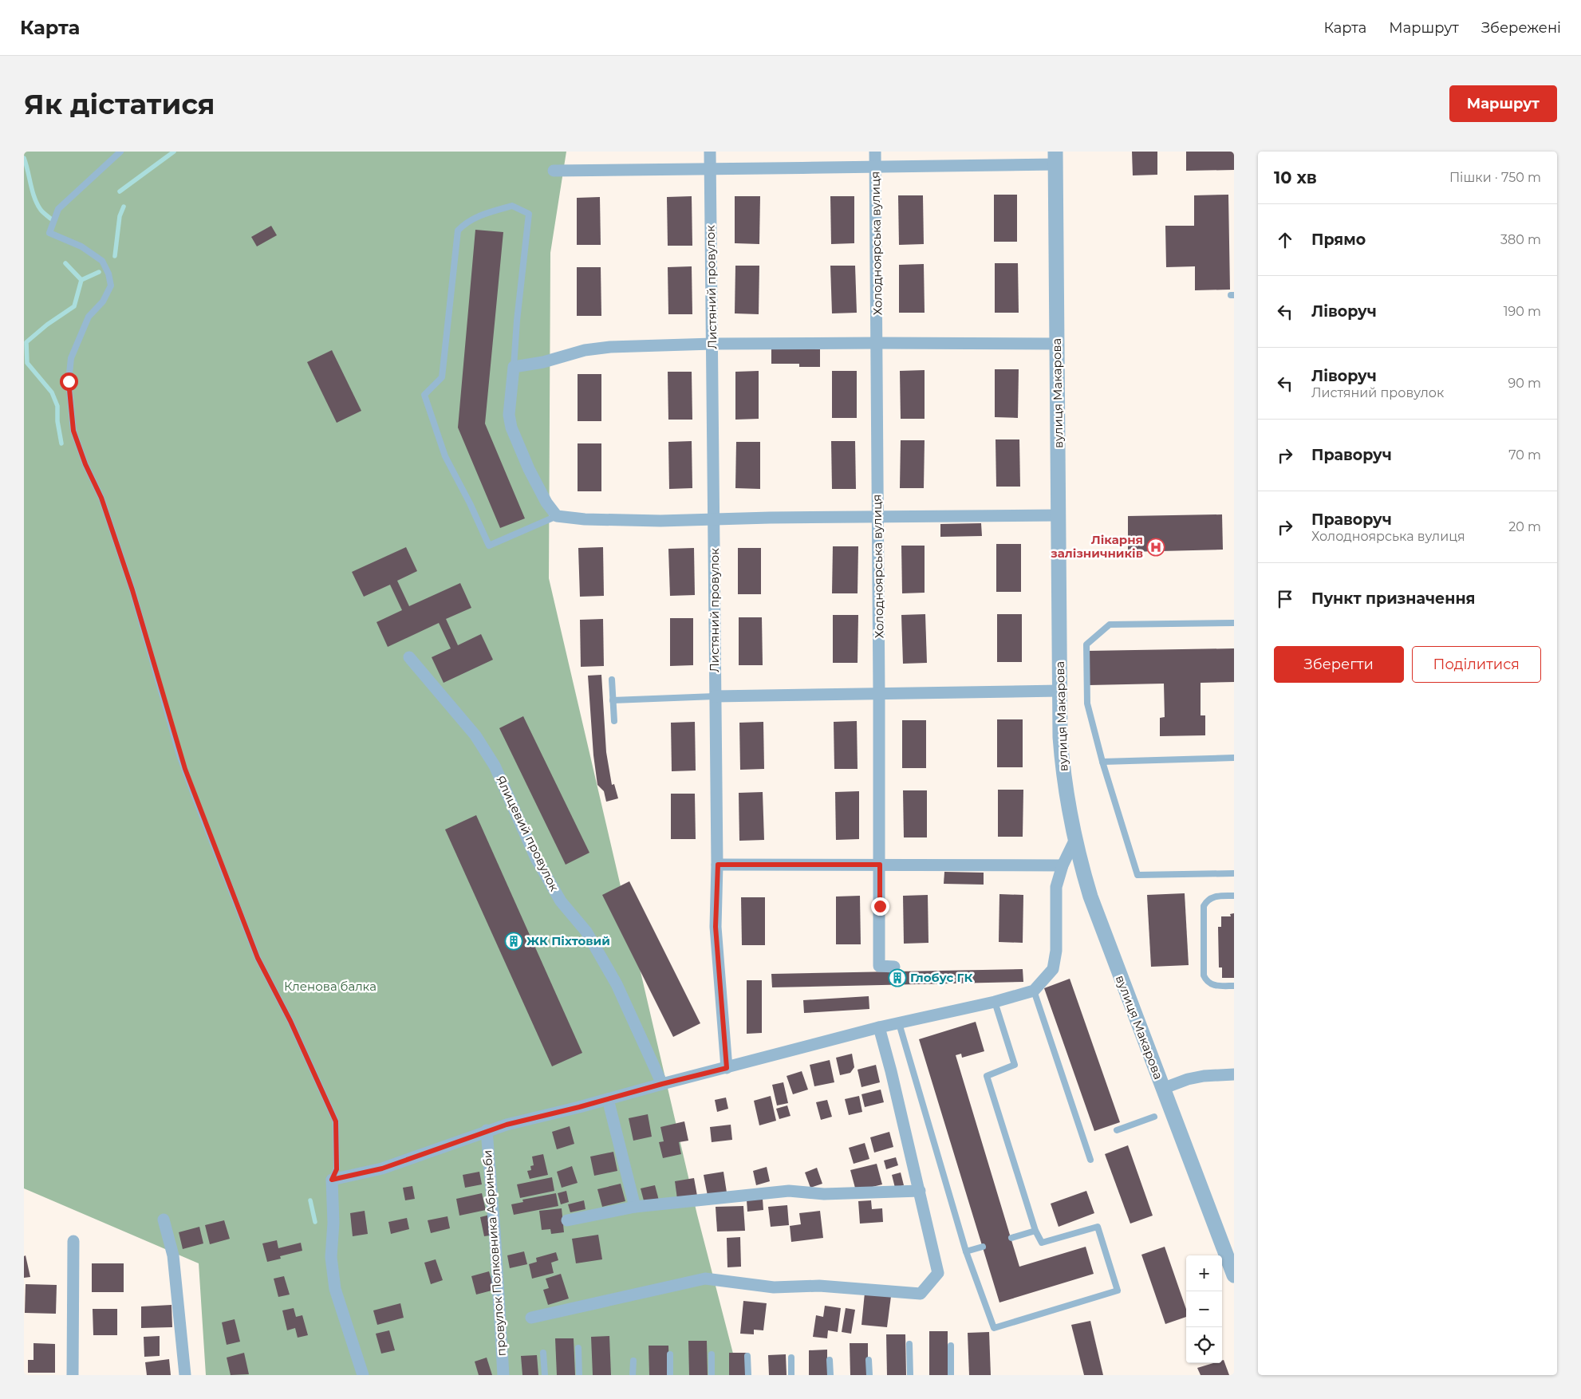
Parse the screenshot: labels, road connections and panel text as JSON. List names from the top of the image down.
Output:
{
  "streets": {
    "street": [
      "Холодноярська вулиця",
      "Листяний провулок",
      "вулиця Макарова",
      "Ялицевий провулок",
      "провулок Полковника Абриньби"
    ]
  },
  "crossings": [
    ["Листяний провулок", "провулок Полковника Абриньби"],
    ["Ялицевий провулок", "провулок Полковника Абриньби"]
  ],
  "parks": ["Кленова балка"],
  "places": {
    "hospital": ["Лікарня залізничників"],
    "building": ["ЖК Піхтовий", "Глобус ГК"]
  },
  "page": {
    "header": "Карта",
    "nav": ["Карта", "Маршрут", "Збережені"],
    "buttons": [
      "Маршрут",
      ["Зберегти", "Поділитися"]
    ],
    "title": "Як дістатися",
    "heading": ["10 хв", "Пішки · 750 m"],
    "list": [
      ["Прямо", "380 m"],
      ["Ліворуч", "190 m"],
      ["Ліворуч", "Листяний провулок", "90 m"],
      ["Праворуч", "70 m"],
      ["Праворуч", "Холодноярська вулиця", "20 m"],
      "Пункт призначення"
    ],
    "map_buttons": ["+", "−"]
  }
}
